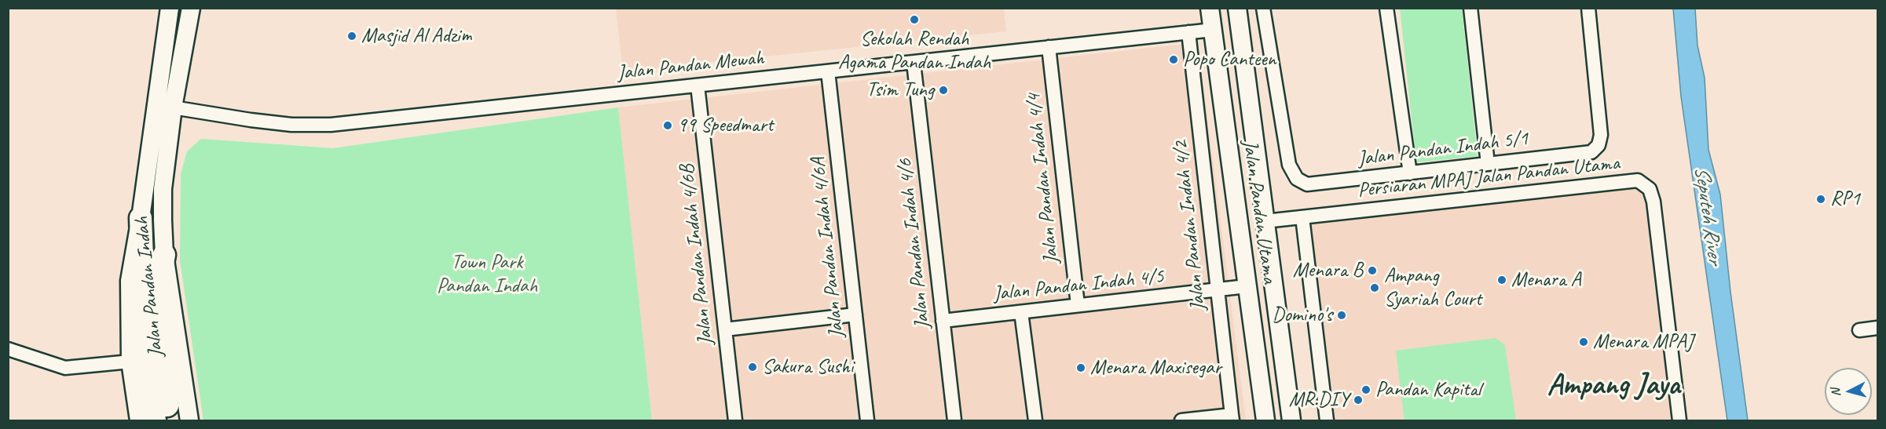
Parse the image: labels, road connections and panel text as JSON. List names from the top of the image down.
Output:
{
  "streets": {
    "main road": ["Jalan Pandan Utama", "Jalan Pandan Indah"],
    "street": [
      "Jalan Pandan Mewah",
      "Jalan Pandan Indah 5/1",
      "Persiaran MPAJ Jalan Pandan Utama",
      "Jalan Pandan Indah 4/4",
      "Jalan Pandan Indah 4/2",
      "Jalan Pandan Indah 4/6",
      "Jalan Pandan Indah 4/6A",
      "Jalan Pandan Indah 4/6B",
      "Jalan Pandan Indah 4/5"
    ]
  },
  "crossings": [
    ["Jalan Pandan Mewah", "Jalan Pandan Indah 4/4"],
    ["Jalan Pandan Mewah", "Jalan Pandan Utama"],
    ["Jalan Pandan Mewah", "Jalan Pandan Indah 4/2"],
    ["Jalan Pandan Mewah", "Jalan Pandan Indah 4/6"],
    ["Jalan Pandan Mewah", "Jalan Pandan Indah 4/6A"],
    ["Jalan Pandan Mewah", "Jalan Pandan Indah 4/6B"],
    ["Jalan Pandan Mewah", "Jalan Pandan Indah"],
    ["Persiaran MPAJ Jalan Pandan Utama", "Jalan Pandan Utama"],
    ["Jalan Pandan Indah 4/4", "Jalan Pandan Indah 4/5"],
    ["Jalan Pandan Utama", "Jalan Pandan Indah 4/5"],
    ["Jalan Pandan Indah 4/2", "Jalan Pandan Indah 4/5"],
    ["Jalan Pandan Indah 4/6", "Jalan Pandan Indah 4/5"]
  ],
  "districts": ["Ampang Jaya"],
  "water": ["Seputeh River"],
  "parks": ["Town Park Pandan Indah"],
  "places": [
    "Sekolah Rendah Agama Pandan Indah",
    "Masjid Al Adzim",
    "Popo Canteen",
    "Tsim Tung",
    "99 Speedmart",
    "RP1",
    "Menara B",
    "Menara A",
    "Ampang Syariah Court",
    "Domino's",
    "Menara MPAJ",
    "Sakura Sushi",
    "Menara Maxisegar",
    "Pandan Kapital",
    "MR.DIY"
  ],
  "north": "left"
}
